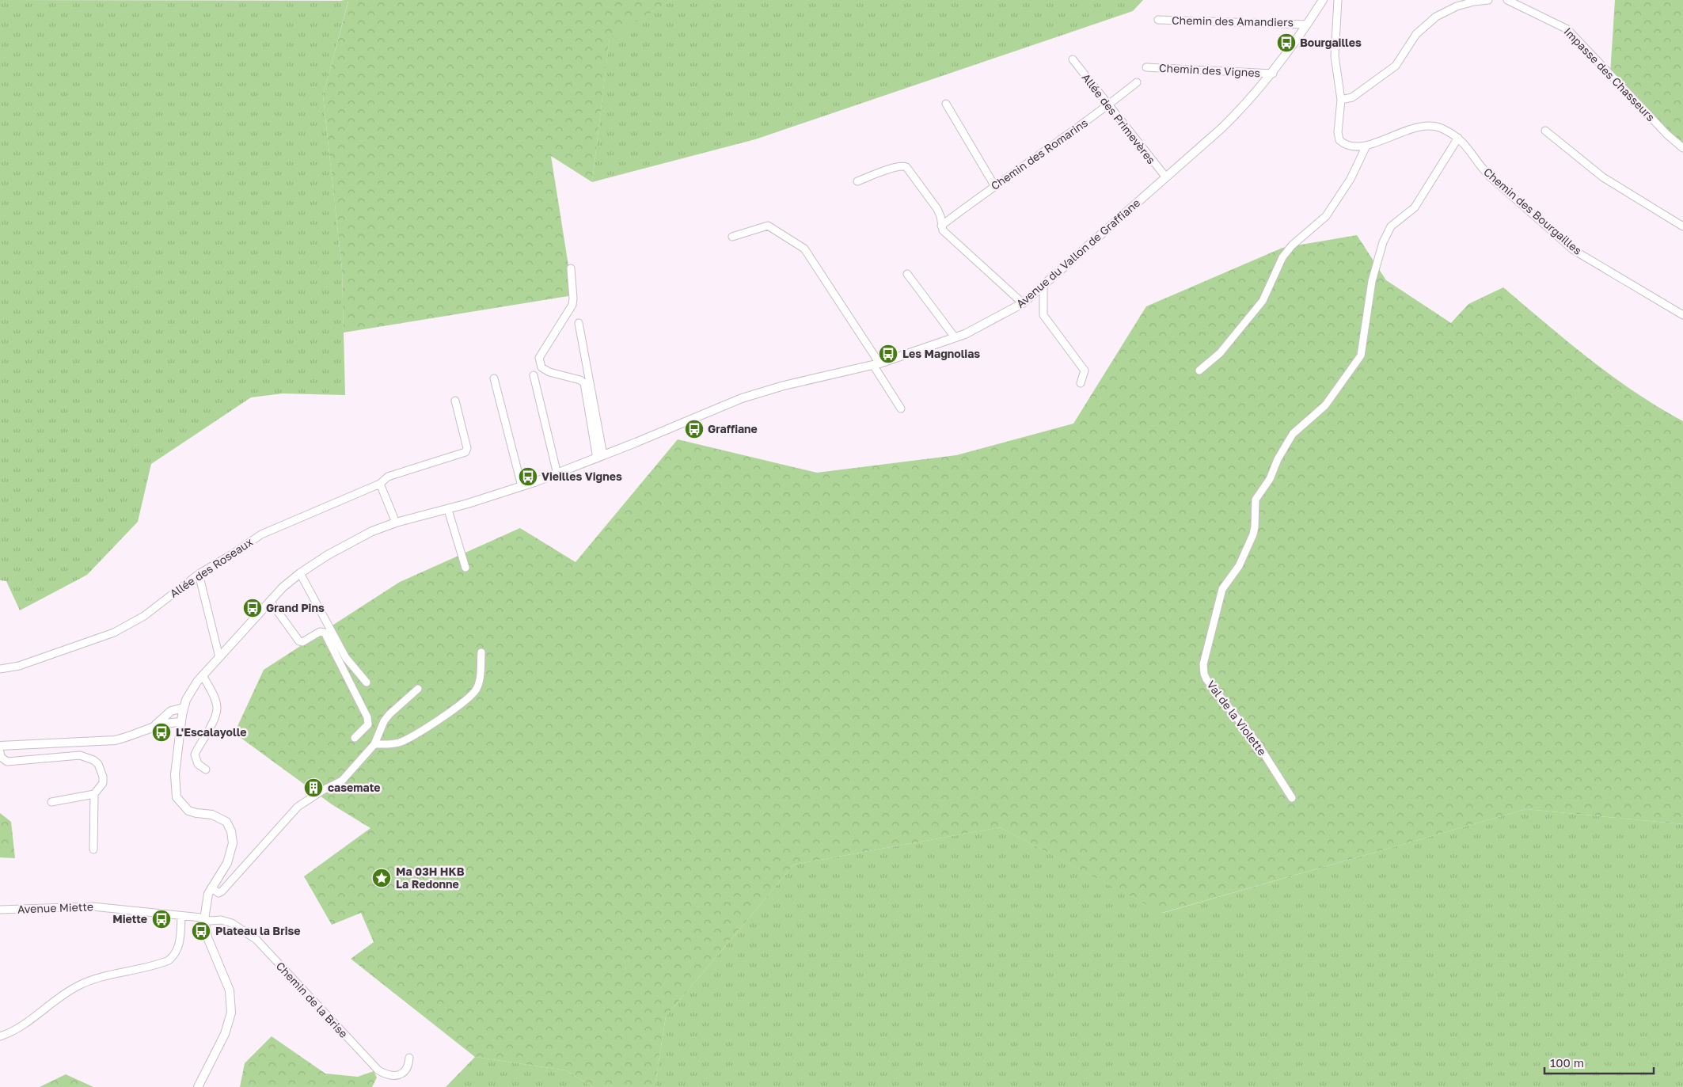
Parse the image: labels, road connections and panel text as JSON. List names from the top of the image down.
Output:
{
  "streets": {
    "street": [
      "Chemin des Amandiers",
      "Chemin des Vignes",
      "Impasse des Chasseurs",
      "Allée des Primevères",
      "Chemin des Romarins",
      "Chemin des Bourgailles",
      "Avenue du Vallon de Graffiane",
      "Allée des Roseaux",
      "Val de la Violette",
      "Avenue Miette",
      "Chemin de la Brise"
    ]
  },
  "crossings": [
    ["Chemin des Amandiers", "Avenue du Vallon de Graffiane"],
    ["Chemin des Vignes", "Avenue du Vallon de Graffiane"],
    ["Allée des Primevères", "Chemin des Romarins"],
    ["Allée des Primevères", "Avenue du Vallon de Graffiane"],
    ["Chemin des Bourgailles", "Val de la Violette"],
    ["Avenue du Vallon de Graffiane", "Avenue Miette"],
    ["Avenue du Vallon de Graffiane", "Chemin de la Brise"],
    ["Avenue Miette", "Chemin de la Brise"]
  ],
  "places": {
    "bus stop": [
      "Bourgailles",
      "Les Magnolias",
      "Graffiane",
      "Vieilles Vignes",
      "Grand Pins",
      "L'Escalayolle",
      "Miette",
      "Plateau la Brise"
    ],
    "building": ["casemate"],
    "place": ["Ma 03H HKB La Redonne"]
  },
  "scale_bar": "100 m"
}
